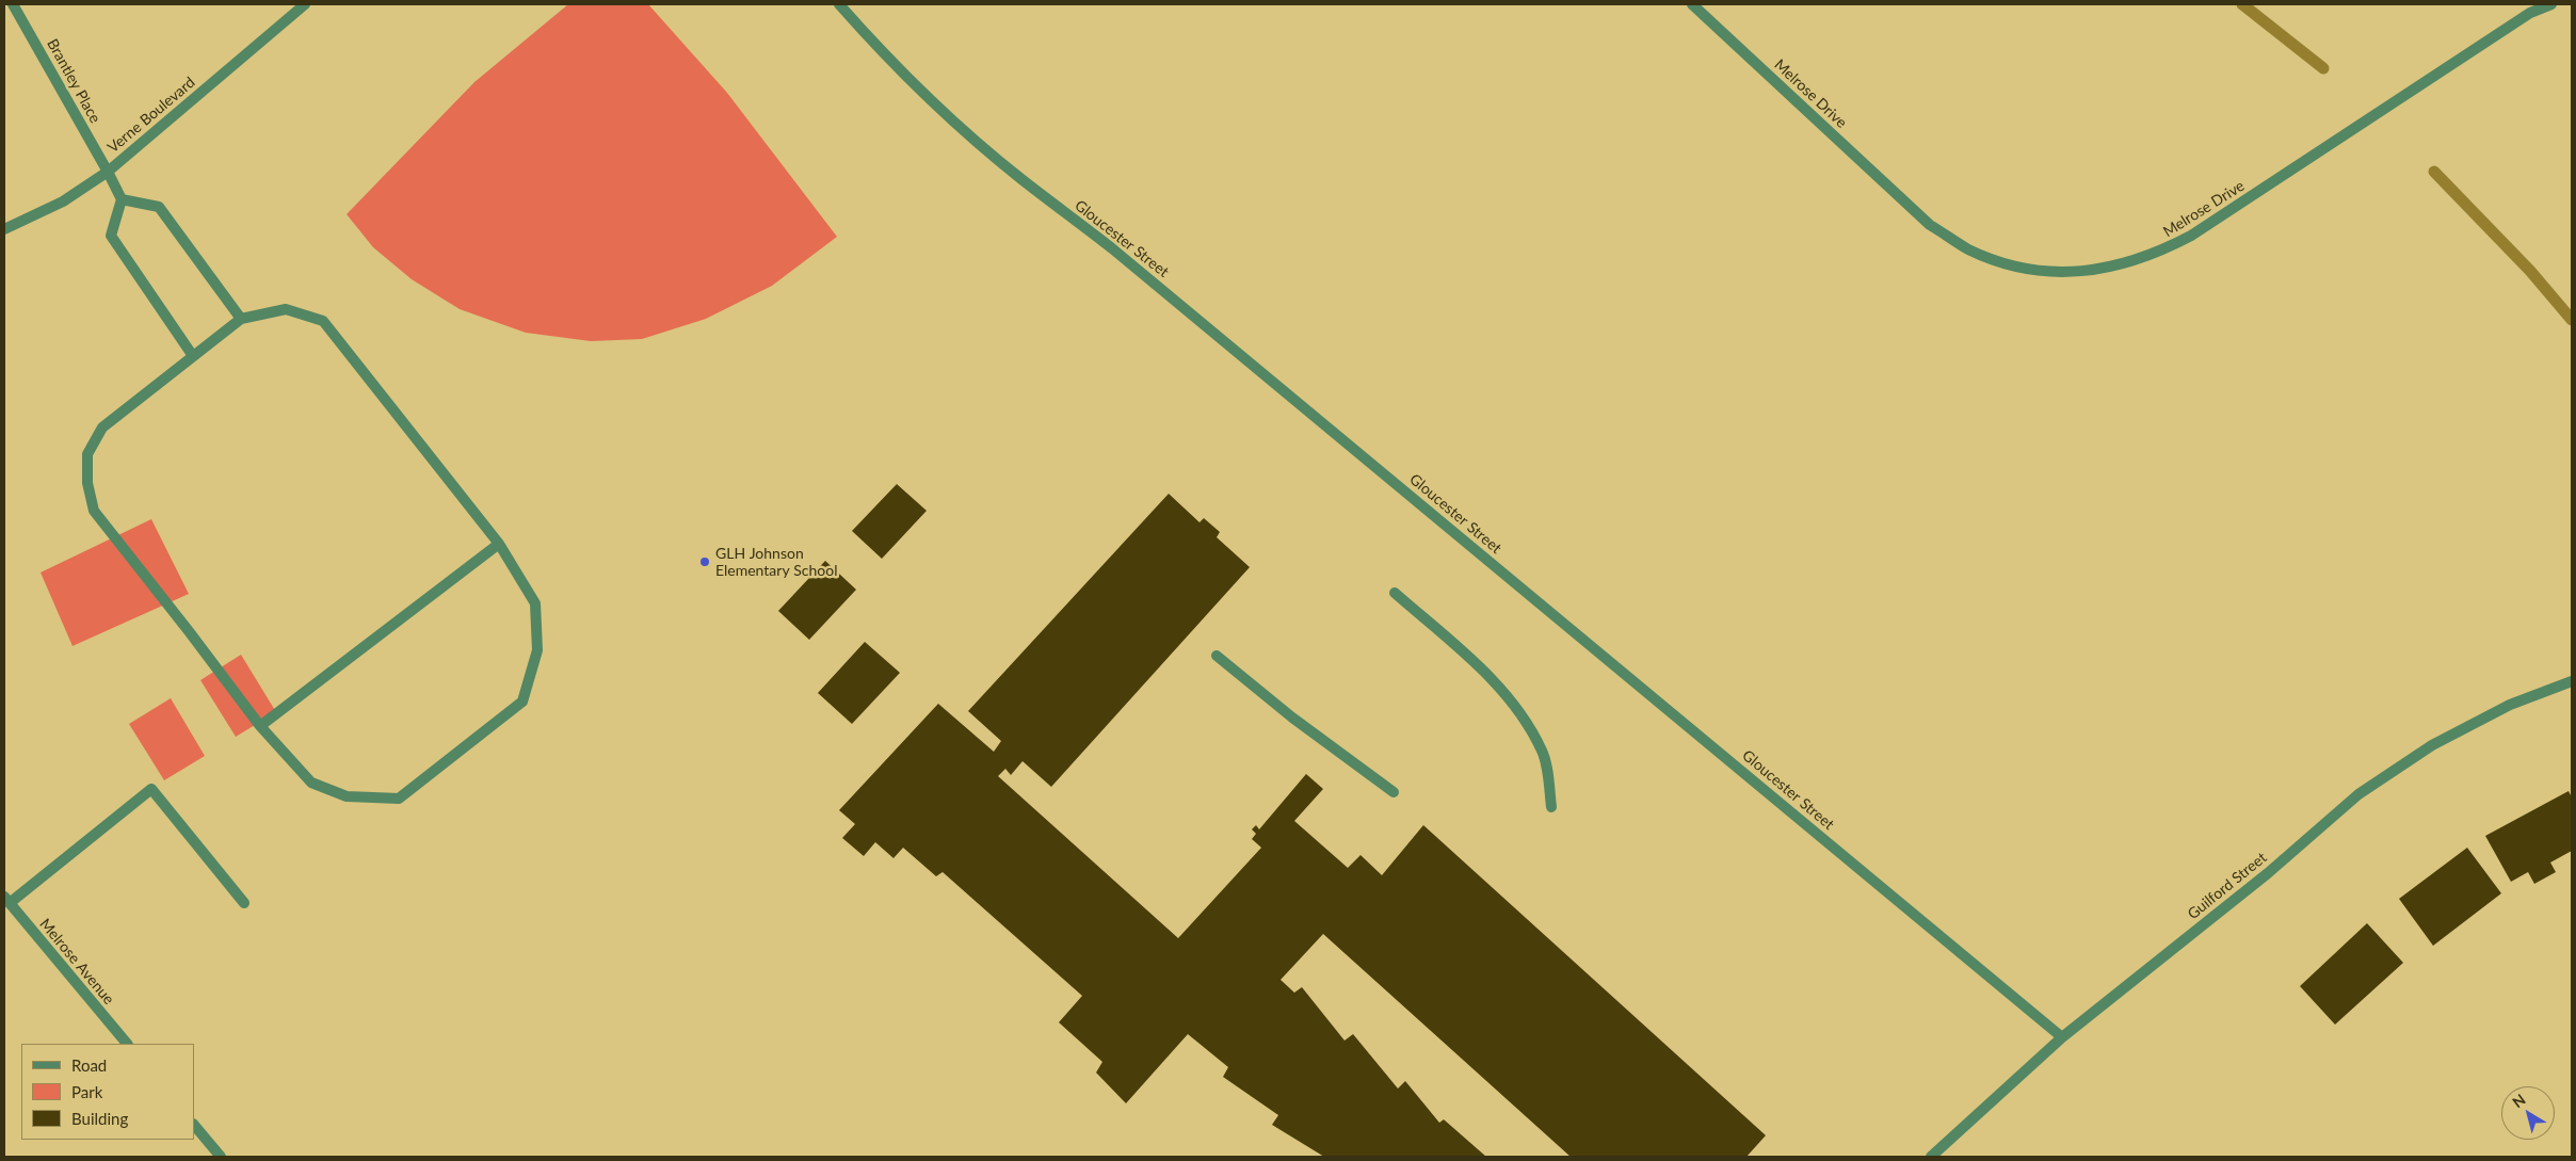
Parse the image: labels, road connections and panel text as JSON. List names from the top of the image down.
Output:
{
  "streets": {
    "street": [
      "Brantley Place",
      "Melrose Drive",
      "Verne Boulevard",
      "Gloucester Street",
      "Guilford Street",
      "Melrose Avenue"
    ]
  },
  "crossings": [
    ["Brantley Place", "Verne Boulevard"],
    ["Gloucester Street", "Guilford Street"]
  ],
  "places": ["GLH Johnson Elementary School"],
  "legend": ["Road", "Park", "Building"],
  "north": "top left"
}
